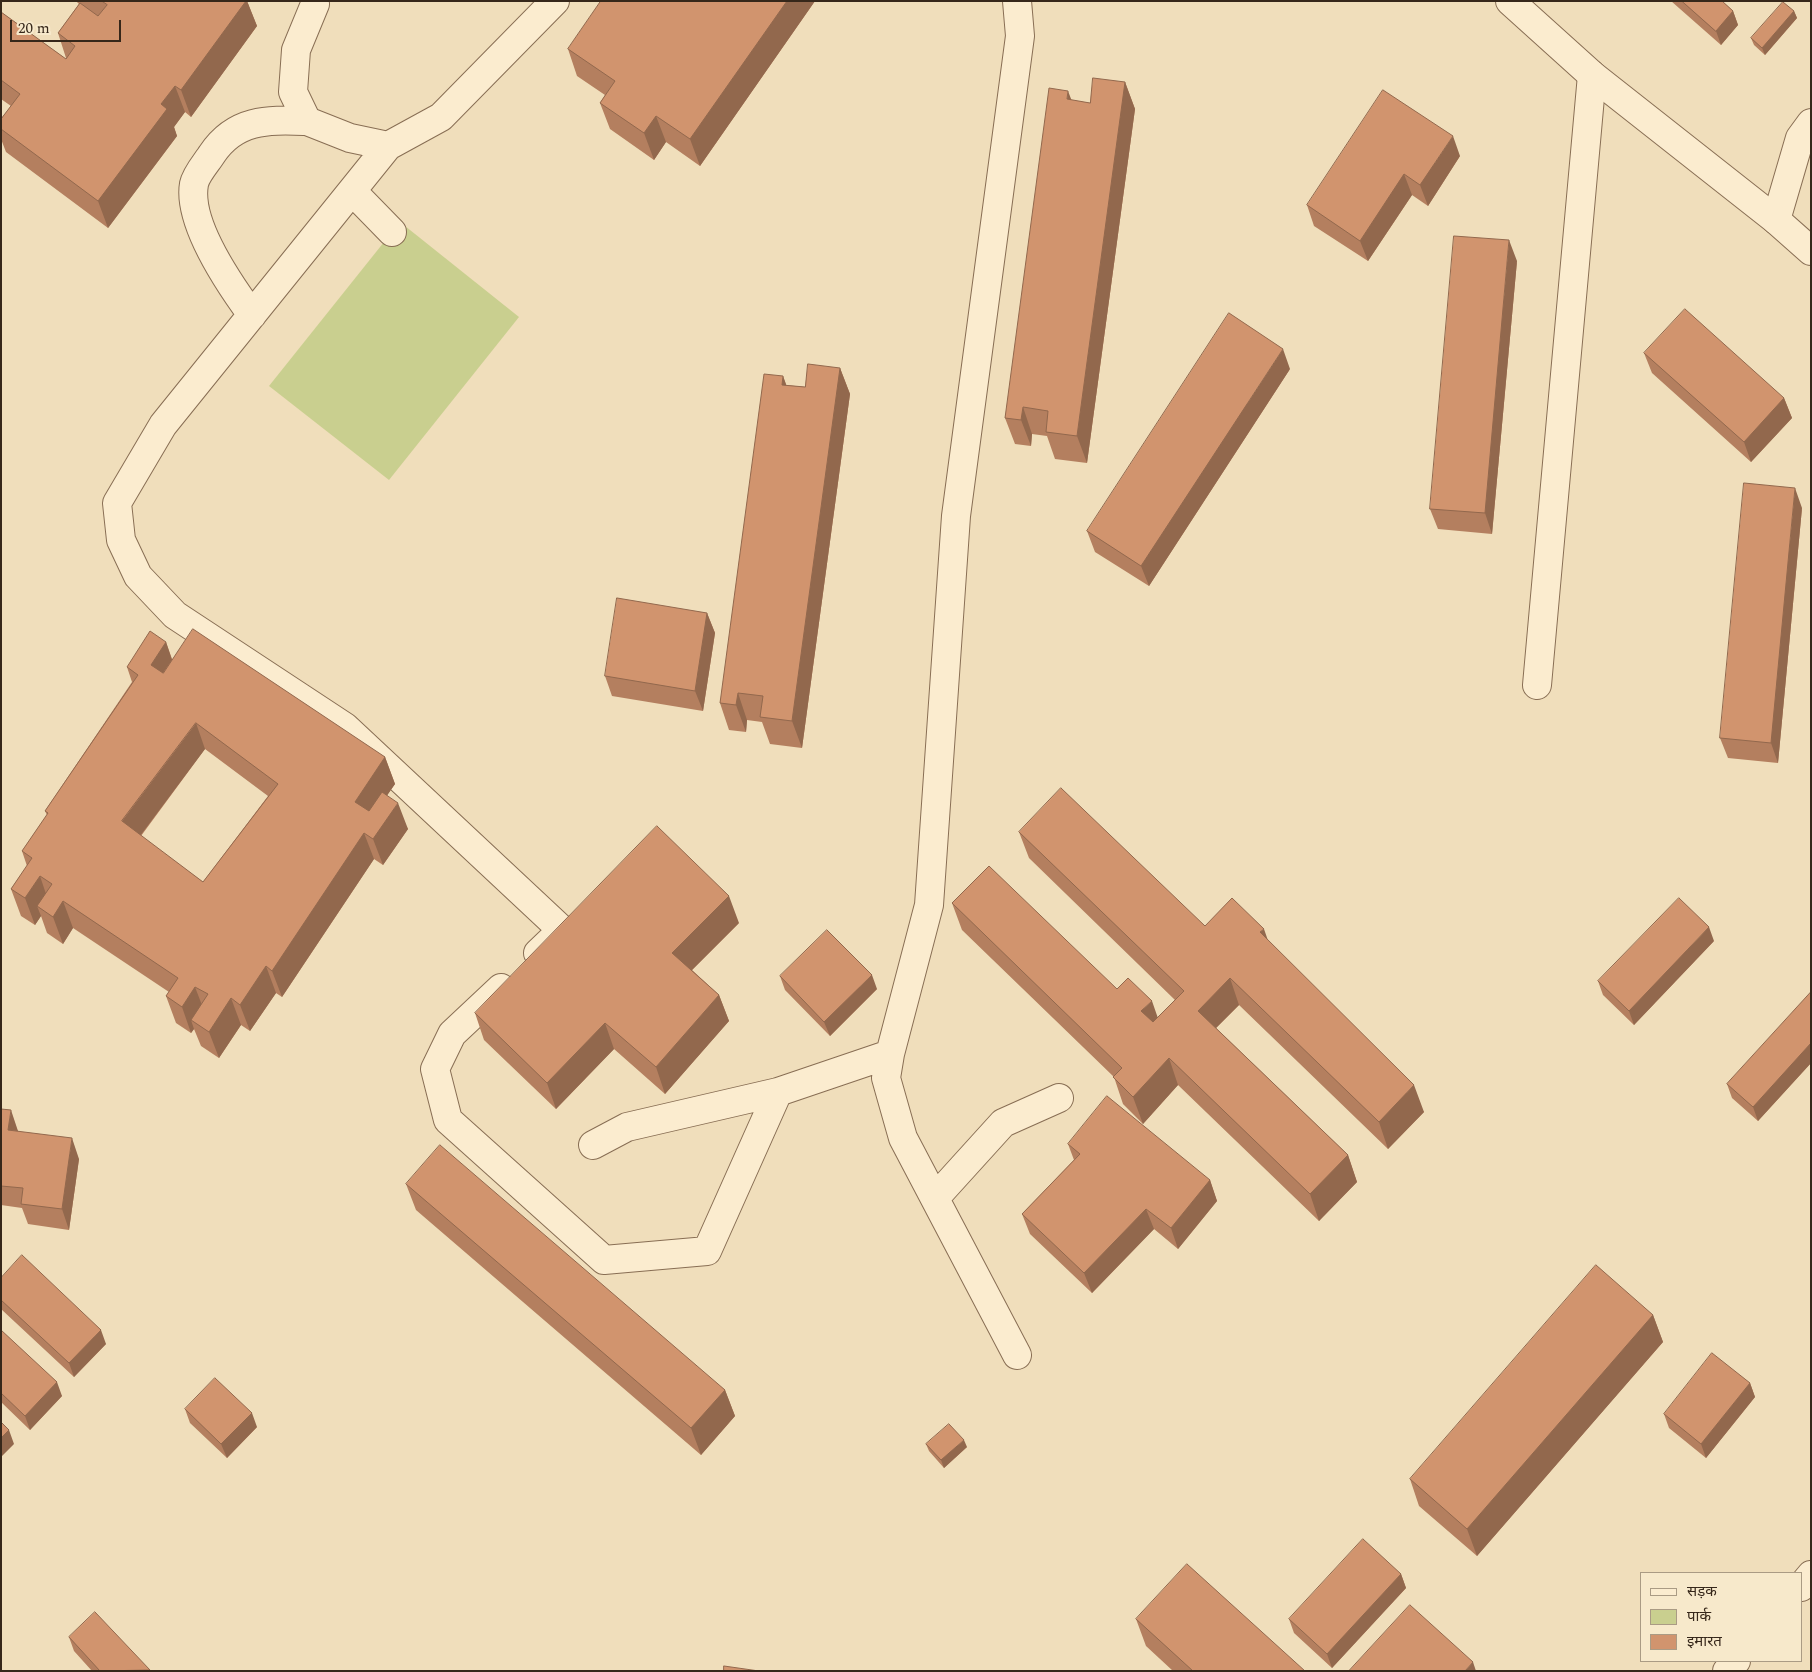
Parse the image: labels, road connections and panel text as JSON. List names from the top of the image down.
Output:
{
  "legend": ["सड़क", "पार्क", "इमारत"],
  "scale_bar": "20 m"
}
